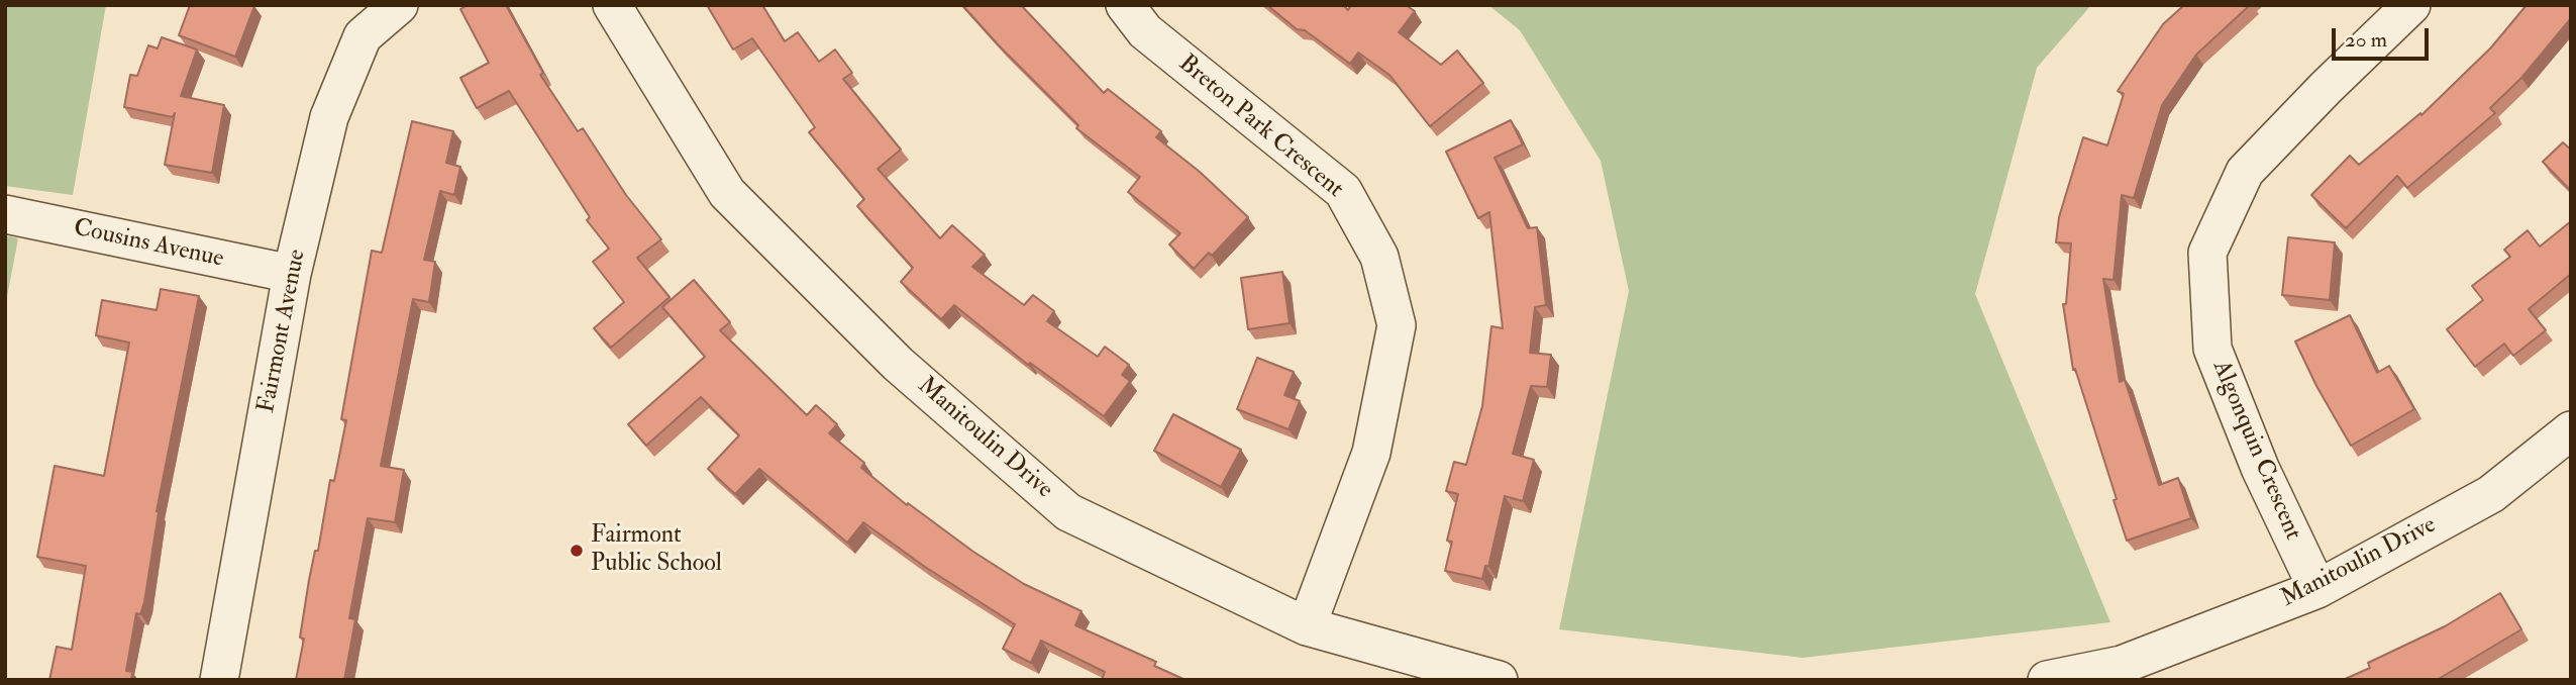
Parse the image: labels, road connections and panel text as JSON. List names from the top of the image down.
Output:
{
  "streets": {
    "street": [
      "Breton Park Crescent",
      "Cousins Avenue",
      "Fairmont Avenue",
      "Manitoulin Drive",
      "Algonquin Crescent"
    ]
  },
  "crossings": [
    ["Breton Park Crescent", "Manitoulin Drive"],
    ["Cousins Avenue", "Fairmont Avenue"],
    ["Manitoulin Drive", "Algonquin Crescent"]
  ],
  "places": ["Fairmont Public School"],
  "scale_bar": "20 m"
}
